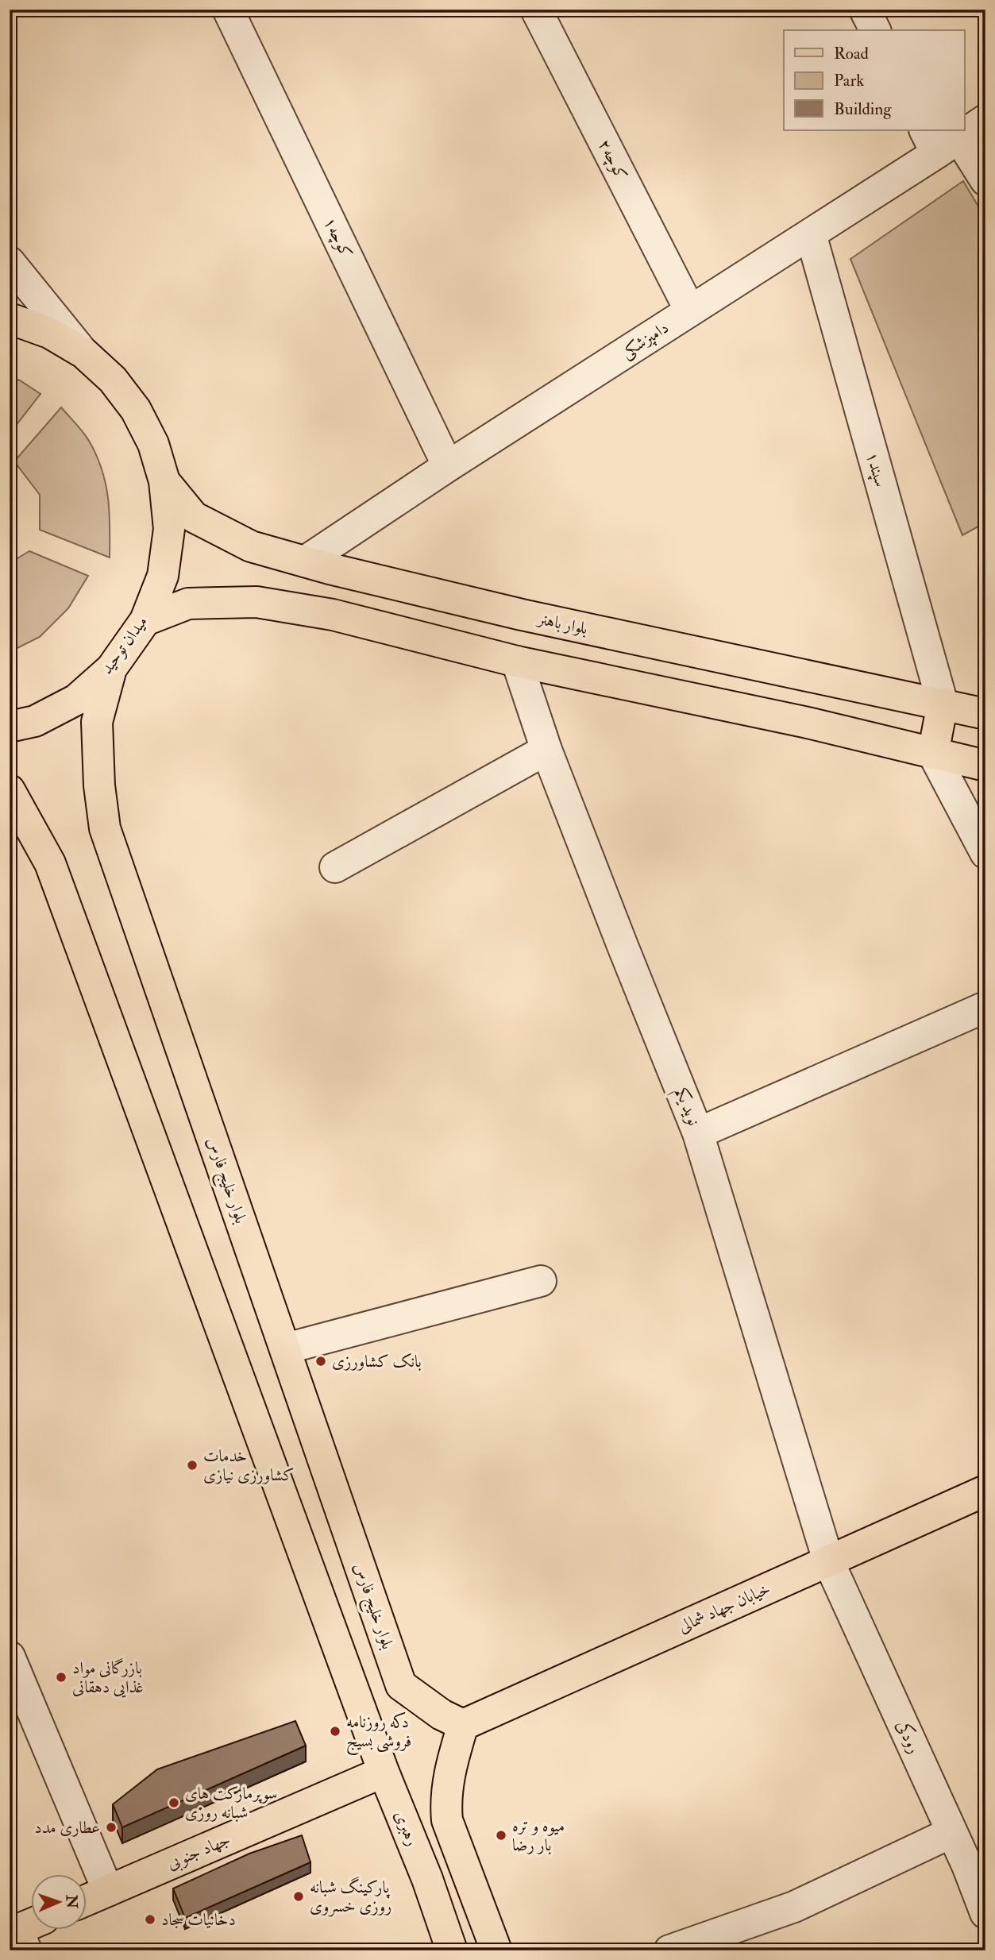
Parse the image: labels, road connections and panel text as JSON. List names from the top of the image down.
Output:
{
  "streets": {
    "main road": [
      "بلوار باهنر",
      "میدان توحید",
      "بلوار خلیج فارس",
      "خیابان جهاد شمالی",
      "رهبری",
      "جهاد جنوبی"
    ],
    "street": [
      "کوچه۲",
      "کوچه۱",
      "دامپزشکی",
      "سپند۱",
      "نوید یکم",
      "رودکی"
    ]
  },
  "crossings": [
    ["کوچه۲", "دامپزشکی"],
    ["کوچه۱", "دامپزشکی"],
    ["دامپزشکی", "سپند۱"],
    ["دامپزشکی", "بلوار باهنر"],
    ["سپند۱", "بلوار باهنر"],
    ["بلوار باهنر", "میدان توحید"],
    ["میدان توحید", "بلوار خلیج فارس"],
    ["نوید یکم", "خیابان جهاد شمالی"],
    ["نوید یکم", "رودکی"],
    ["بلوار خلیج فارس", "خیابان جهاد شمالی"],
    ["خیابان جهاد شمالی", "رودکی"],
    ["رهبری", "جهاد جنوبی"]
  ],
  "places": [
    "بانک کشاورزی",
    "خدمات کشاورزی نیازی",
    "بازرگانی مواد غذایی دهقانی",
    "دکه روزنامه فروشی بسیج",
    "سوپرمارکت های شبانه روزی",
    "عطاری مدد",
    "میوه و تره بار رضا",
    "پارکینگ شبانه روزی خسروی",
    "دخانیات سجاد"
  ],
  "legend": ["Road", "Park", "Building"],
  "north": "right"
}
